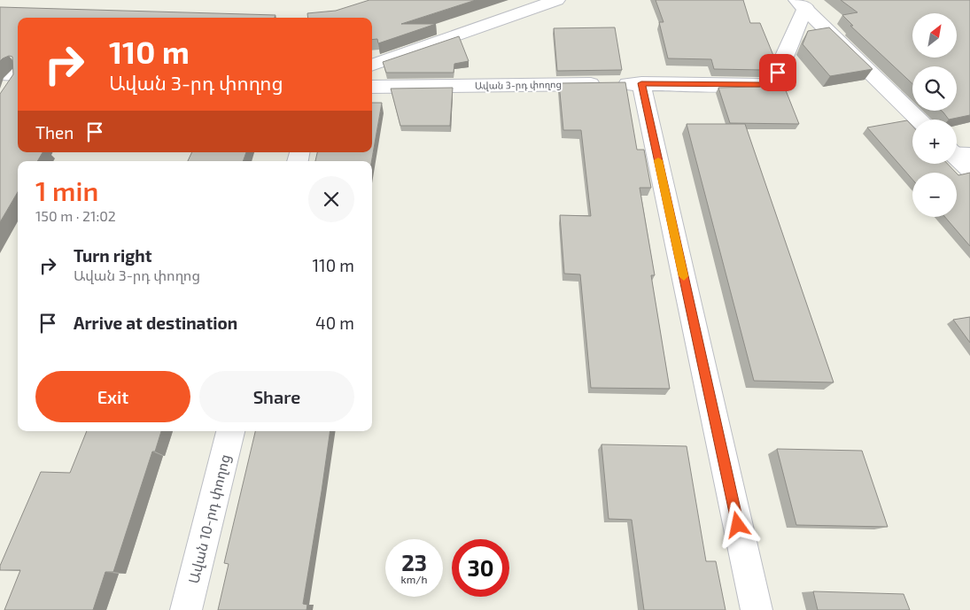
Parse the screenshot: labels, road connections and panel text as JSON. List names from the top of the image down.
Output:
{
  "streets": {
    "street": ["Ավան 3-րդ փողոց", "Ավան 10-րդ փողոց"]
  },
  "north": "top right",
  "page": {
    "map_buttons": ["+", "−"],
    "turn": ["110 m", "Ավան 3-րդ փողոց"],
    "then": "Then",
    "heading": ["1 min", "150 m · 21:02"],
    "list": [
      {
        "name": "Turn right",
        "note": "Ավան 3-րդ փողոց",
        "value": "110 m"
      },
      {
        "name": "Arrive at destination",
        "value": "40 m"
      }
    ],
    "buttons": ["Exit", "Share"],
    "speed": "23 km/h",
    "limit": "30"
  }
}
